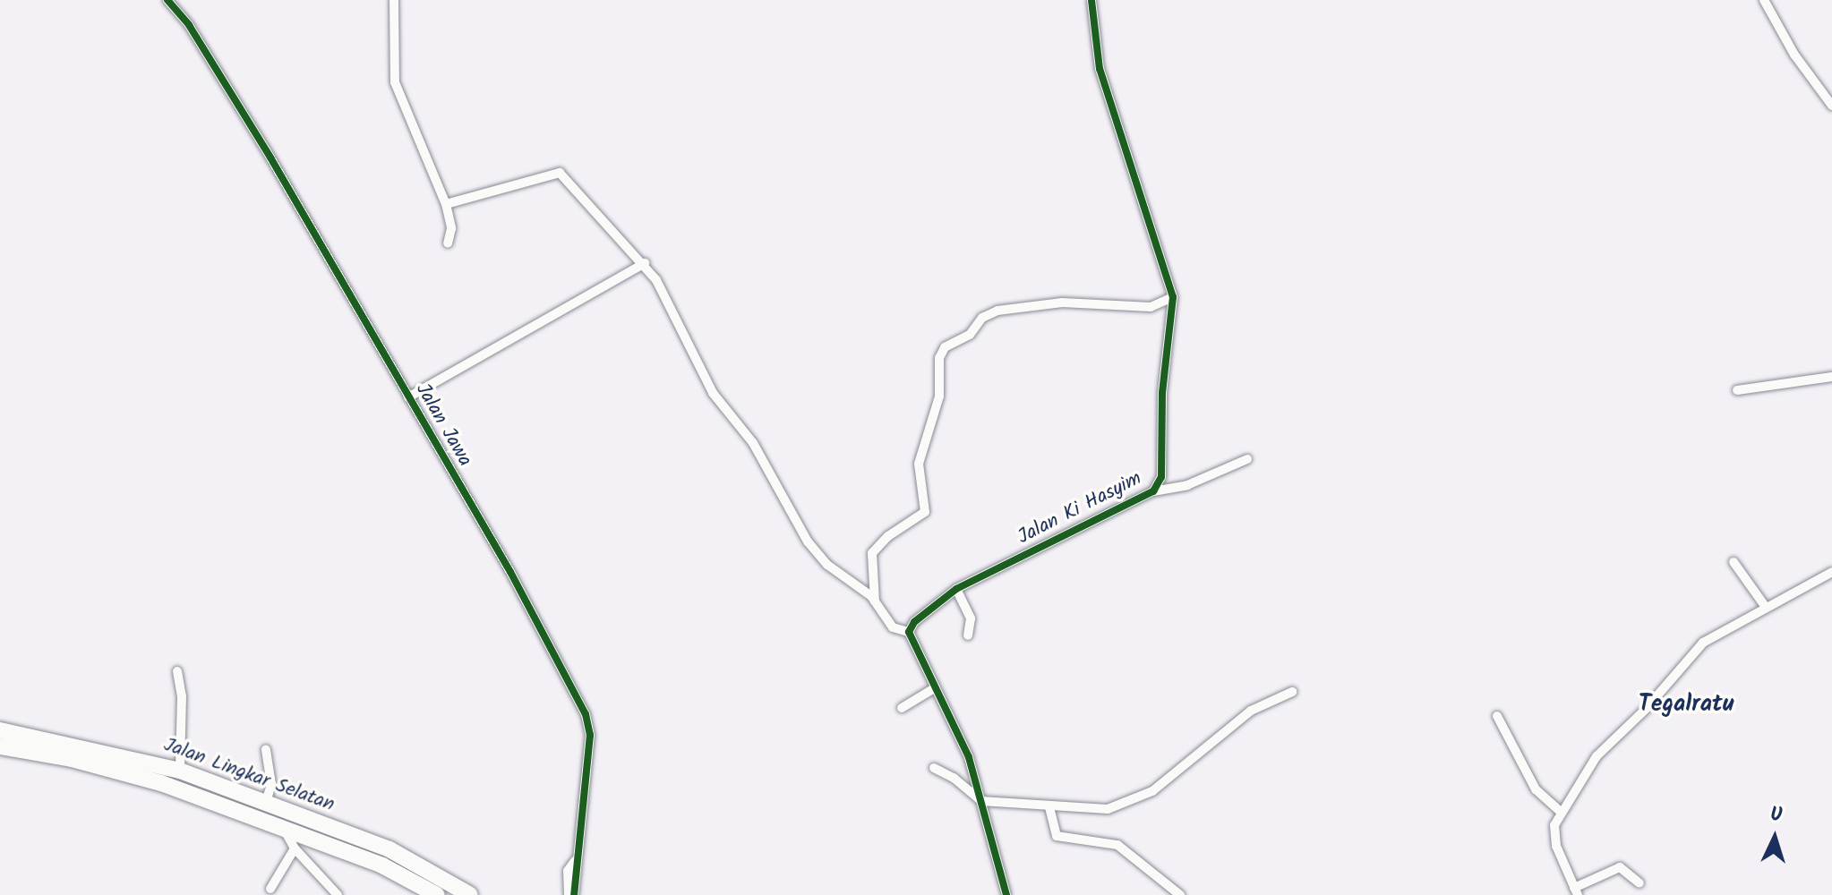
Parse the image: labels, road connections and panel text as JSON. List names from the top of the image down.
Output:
{
  "streets": {
    "highway": ["Jalan Lingkar Selatan"],
    "street": ["Jalan Jawa", "Jalan Ki Hasyim"]
  },
  "districts": ["Tegalratu"],
  "north": "top"
}
